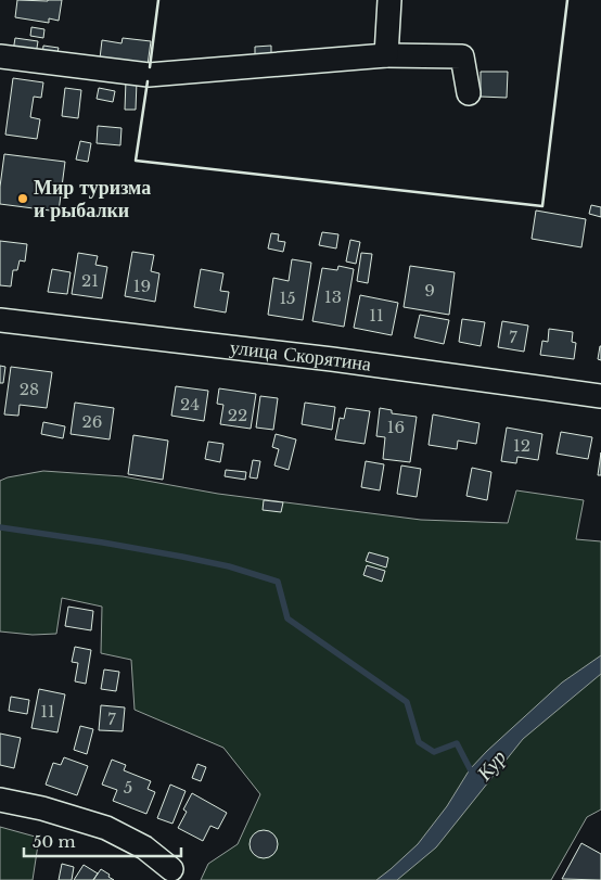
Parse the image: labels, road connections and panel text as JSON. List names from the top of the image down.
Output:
{
  "streets": {
    "street": ["улица Скорятина"]
  },
  "water": ["Кур"],
  "places": ["Мир туризма и рыбалки"],
  "house_numbers": [
    "21",
    "19",
    "9",
    "13",
    "15",
    "11",
    "7",
    "28",
    "24",
    "22",
    "26",
    "16",
    "12",
    "11",
    "7",
    "5"
  ],
  "scale_bar": "50 m"
}
